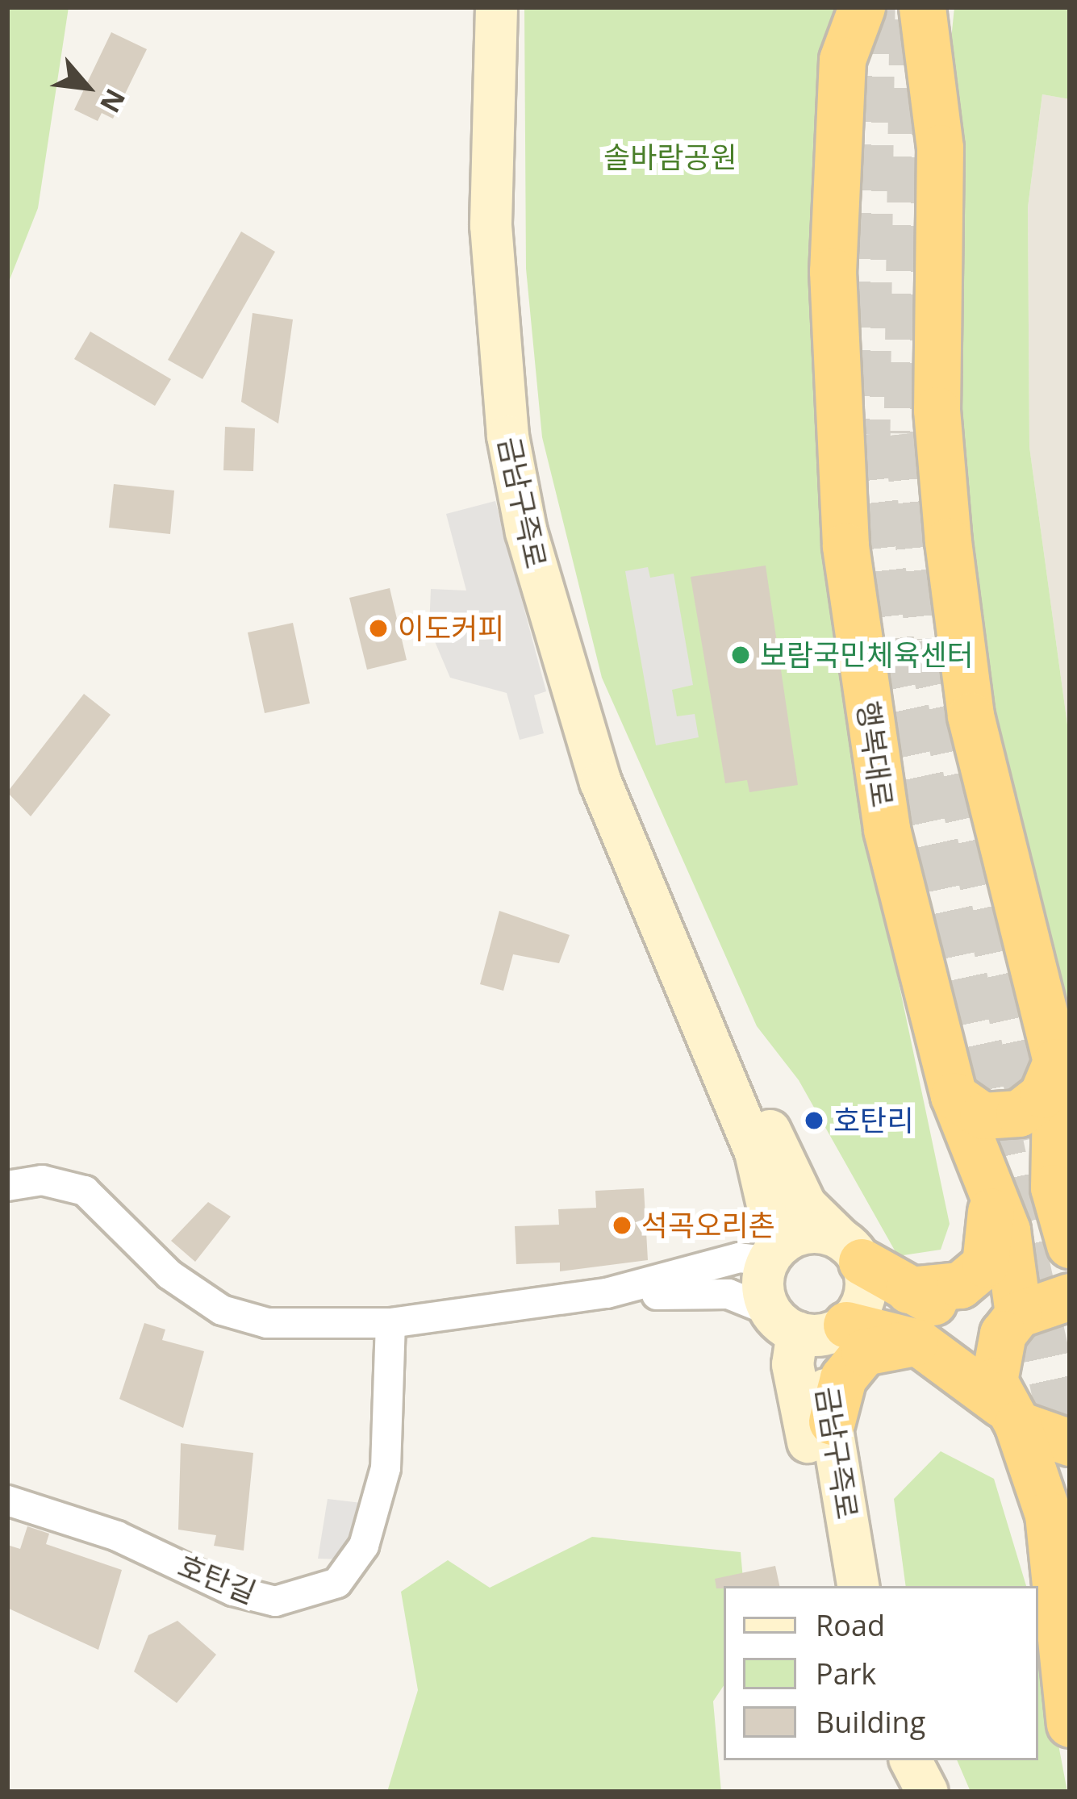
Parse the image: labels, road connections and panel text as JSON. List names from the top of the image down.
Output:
{
  "streets": {
    "highway": ["행복대로"],
    "main road": ["금남구즉로"],
    "street": ["호탄길"]
  },
  "parks": ["솔바람공원"],
  "places": [
    "이도커피",
    "보람국민체육센터",
    "호탄리",
    "석곡오리촌"
  ],
  "legend": ["Road", "Park", "Building"],
  "north": "bottom right"
}
